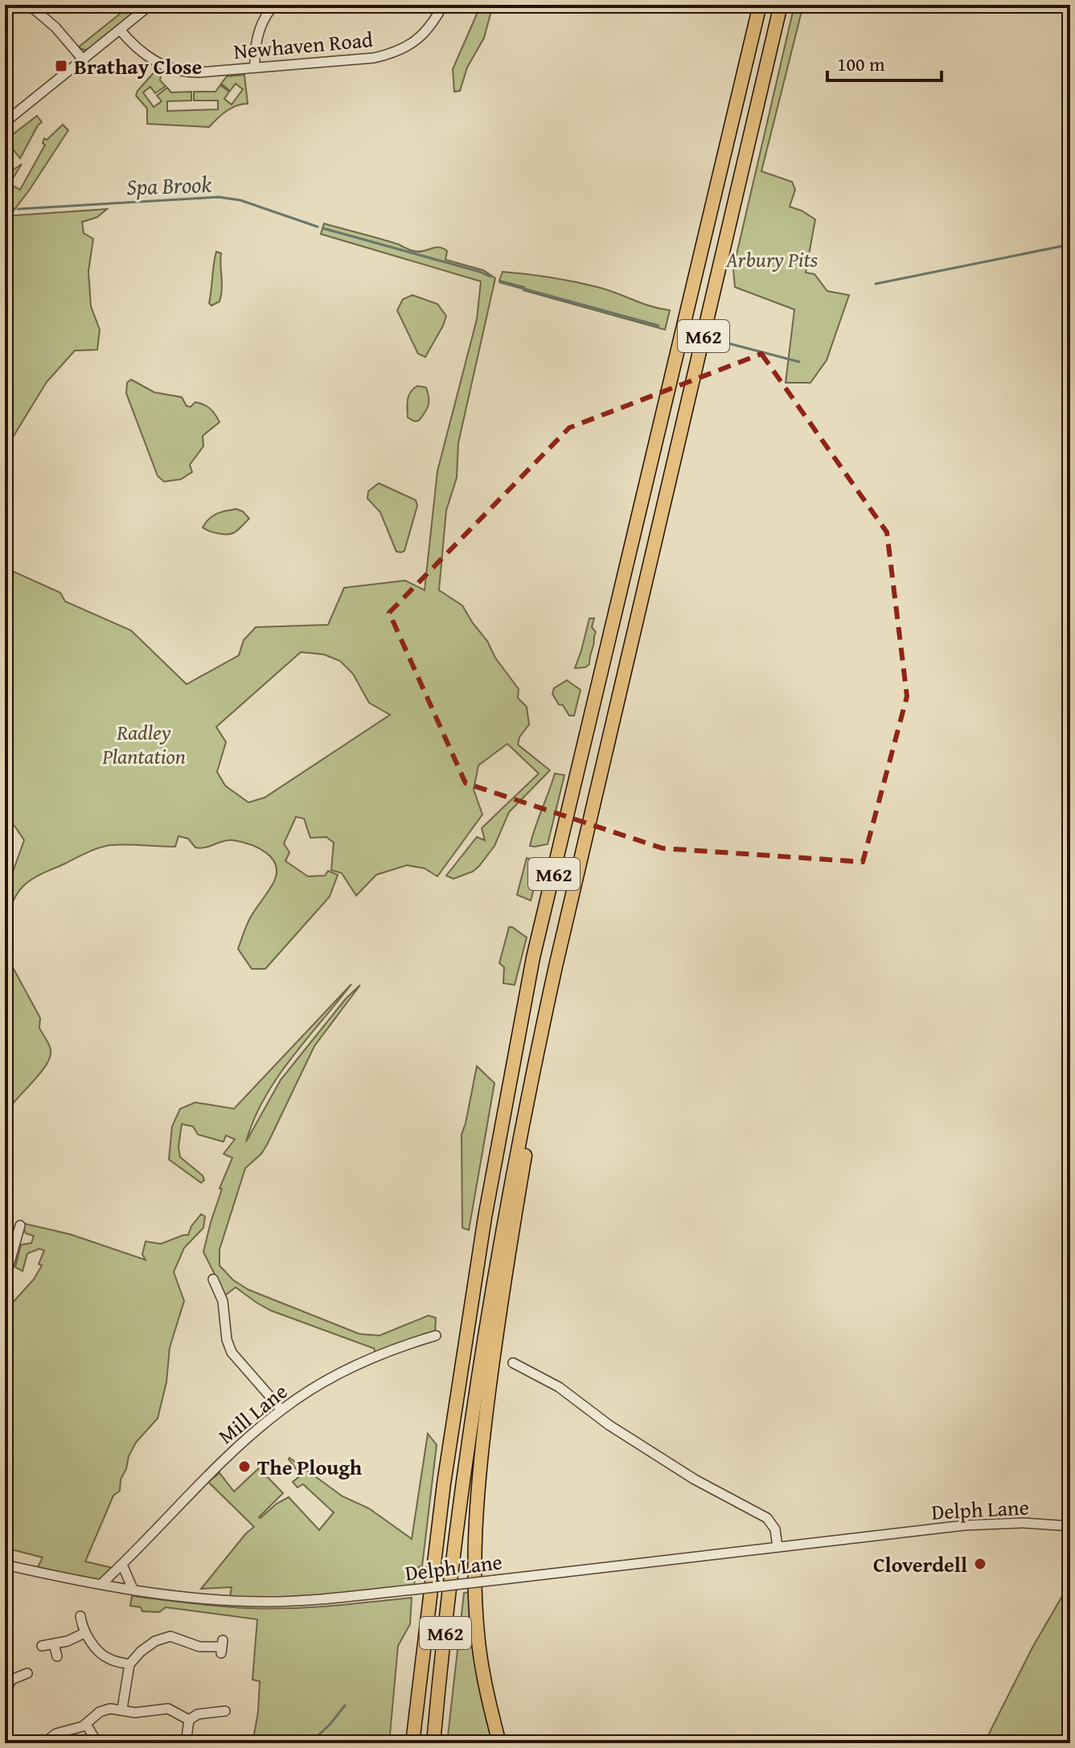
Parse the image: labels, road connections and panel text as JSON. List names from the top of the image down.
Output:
{
  "streets": {
    "highway": ["M62"],
    "street": ["Newhaven Road", "Mill Lane", "Delph Lane"]
  },
  "water": ["Spa Brook"],
  "parks": ["Arbury Pits", "Radley Plantation"],
  "places": {
    "transit": ["Brathay Close"],
    "other": ["The Plough", "Cloverdell"]
  },
  "scale_bar": "100 m"
}
